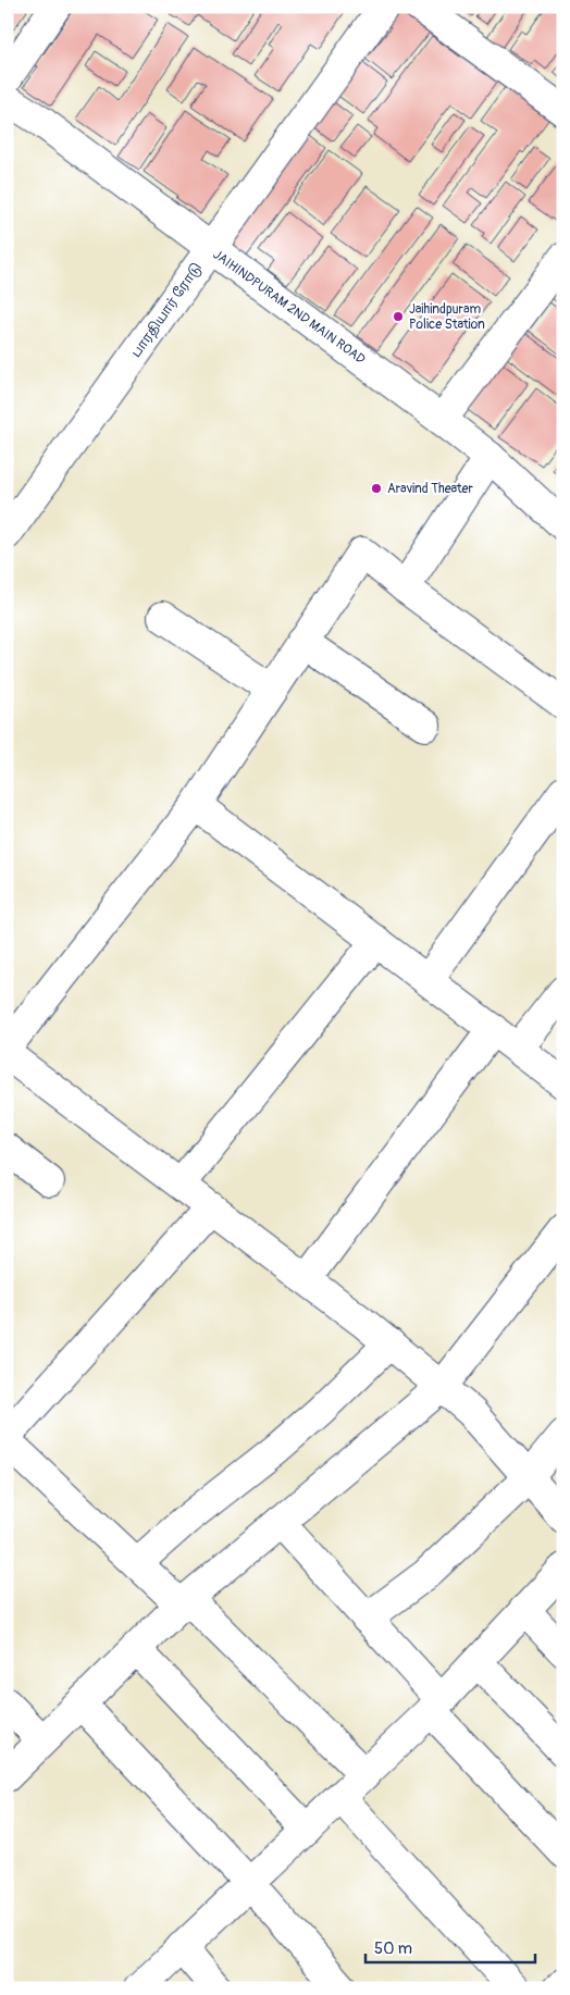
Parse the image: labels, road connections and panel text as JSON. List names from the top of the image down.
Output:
{
  "streets": {
    "street": ["JAIHINDPURAM 2ND MAIN ROAD", "பாரதியார் ரோடு"]
  },
  "crossings": [
    ["JAIHINDPURAM 2ND MAIN ROAD", "பாரதியார் ரோடு"]
  ],
  "places": ["Jaihindpuram Police Station", "Aravind Theater"],
  "scale_bar": "50 m"
}
